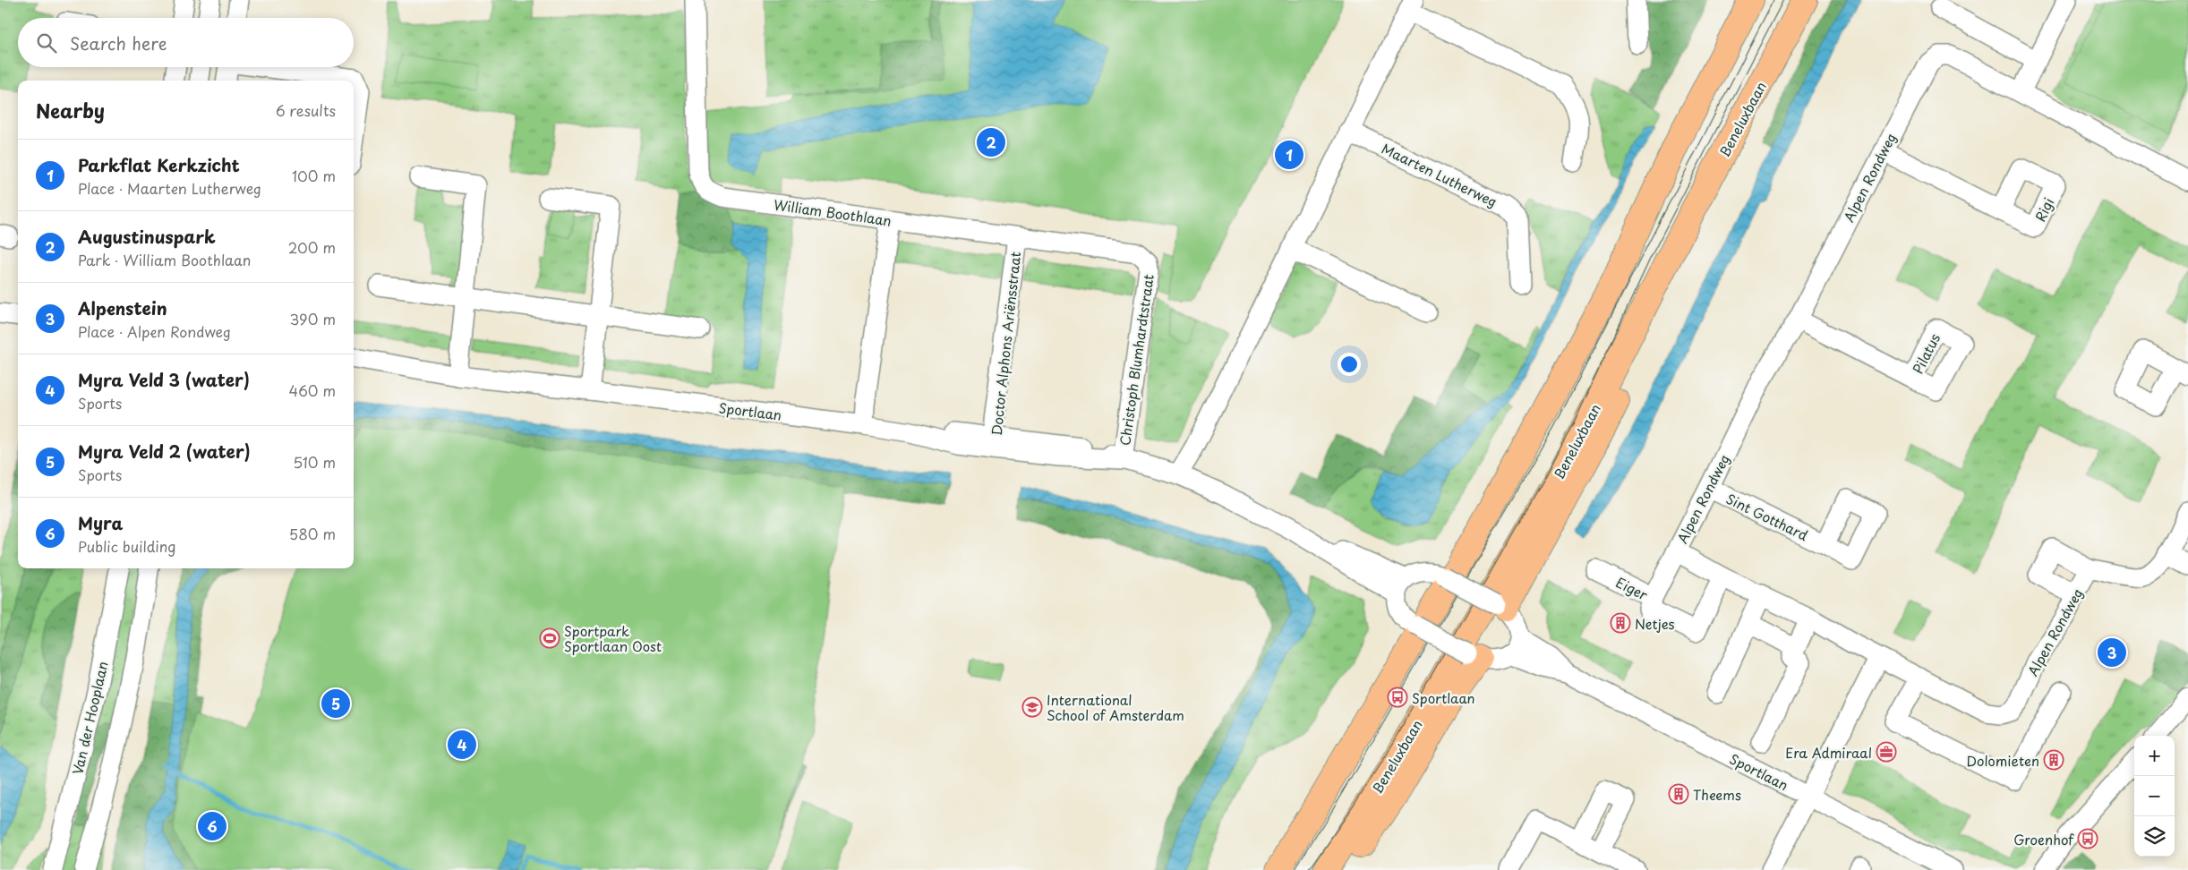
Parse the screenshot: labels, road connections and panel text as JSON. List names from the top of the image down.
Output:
{
  "streets": {
    "main road": ["Beneluxbaan"],
    "street": [
      "Maarten Lutherweg",
      "Alpen Rondweg",
      "William Boothlaan",
      "Doctor Alphons Ariënsstraat",
      "Pilatus",
      "Christoph Blumhardtstraat",
      "Sportlaan",
      "Sint Gotthard",
      "Eiger",
      "Van der Hooplaan"
    ]
  },
  "crossings": [
    ["Alpen Rondweg", "Pilatus"],
    ["Alpen Rondweg", "Sint Gotthard"],
    ["Alpen Rondweg", "Eiger"],
    ["William Boothlaan", "Doctor Alphons Ariënsstraat"],
    ["William Boothlaan", "Christoph Blumhardtstraat"],
    ["Doctor Alphons Ariënsstraat", "Sportlaan"],
    ["Christoph Blumhardtstraat", "Sportlaan"]
  ],
  "places": {
    "building": ["Netjes", "Dolomieten", "Theems"],
    "sports": ["Sportpark Sportlaan Oost"],
    "bus stop": ["Sportlaan", "Groenhof"],
    "school or university": ["International School of Amsterdam"],
    "office": ["Era Admiraal"]
  },
  "page": {
    "search": "Search here",
    "heading": ["Nearby", "6 results"],
    "pins": [
      "2",
      "1",
      "3",
      "5",
      "4",
      "6"
    ],
    "list": [
      {
        "mark": "1",
        "name": "Parkflat Kerkzicht",
        "note": "Place · Maarten Lutherweg",
        "value": "100 m"
      },
      {
        "mark": "2",
        "name": "Augustinuspark",
        "note": "Park · William Boothlaan",
        "value": "200 m"
      },
      {
        "mark": "3",
        "name": "Alpenstein",
        "note": "Place · Alpen Rondweg",
        "value": "390 m"
      },
      {
        "mark": "4",
        "name": "Myra Veld 3 (water)",
        "note": "Sports",
        "value": "460 m"
      },
      {
        "mark": "5",
        "name": "Myra Veld 2 (water)",
        "note": "Sports",
        "value": "510 m"
      },
      {
        "mark": "6",
        "name": "Myra",
        "note": "Public building",
        "value": "580 m"
      }
    ],
    "map_buttons": ["+", "−"]
  }
}
